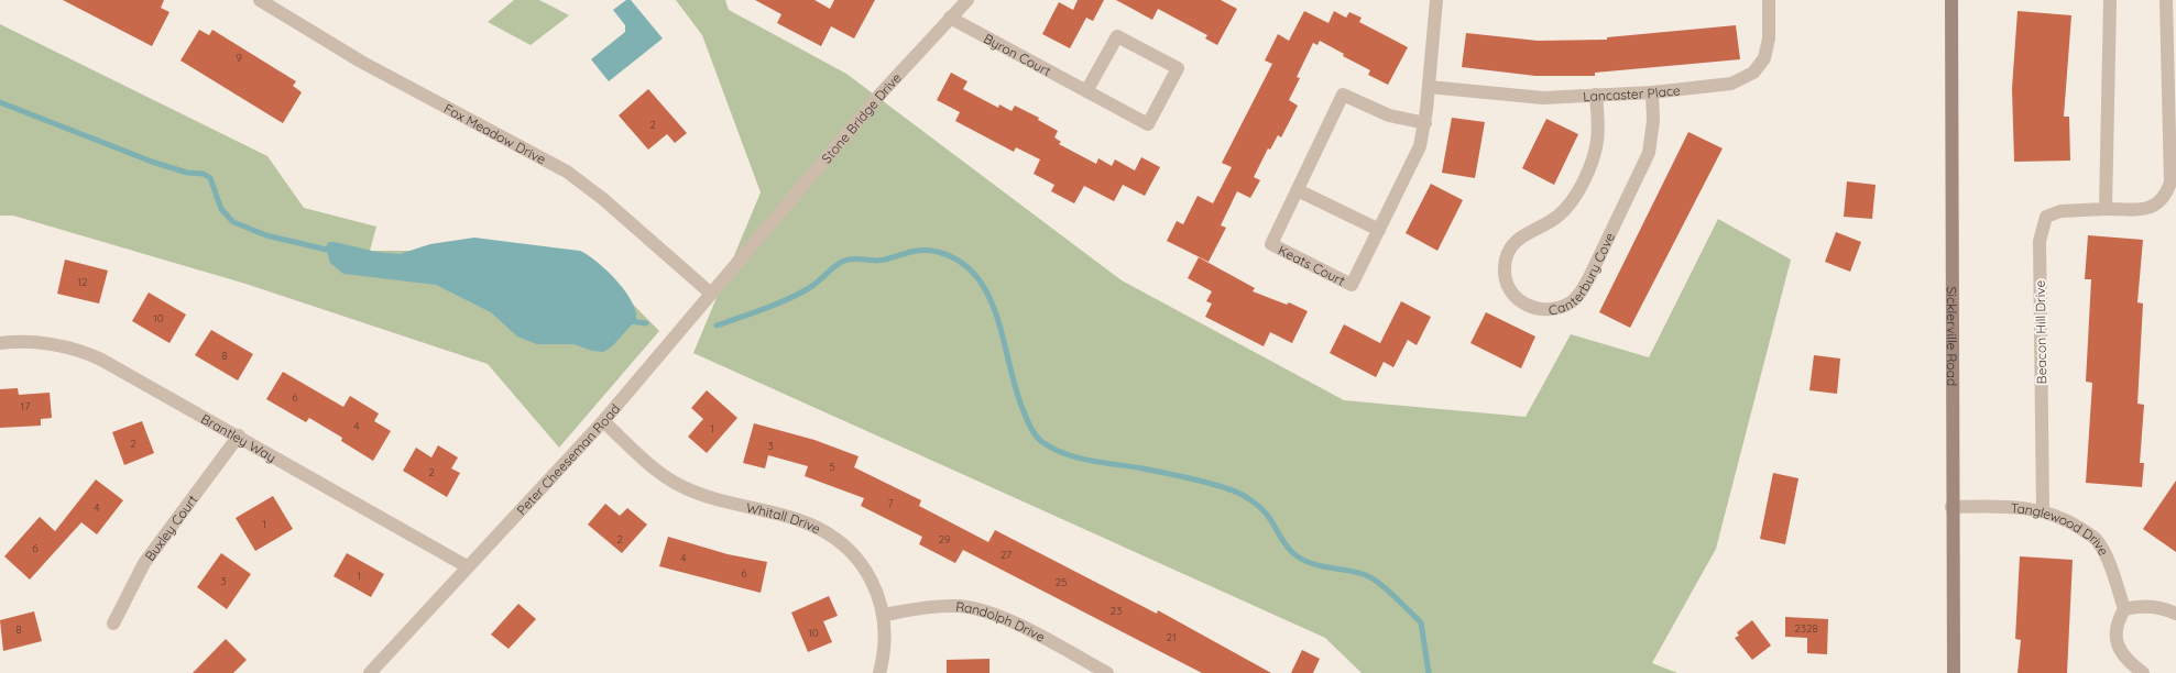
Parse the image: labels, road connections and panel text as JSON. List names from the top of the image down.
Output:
{
  "streets": {
    "main road": ["Sicklerville Road"],
    "street": [
      "Byron Court",
      "Lancaster Place",
      "Stone Bridge Drive",
      "Fox Meadow Drive",
      "Keats Court",
      "Canterbury Cove",
      "Beacon Hill Drive",
      "Brantley Way",
      "Peter Cheeseman Road",
      "Whitall Drive",
      "Buxley Court",
      "Tanglewood Drive",
      "Randolph Drive"
    ]
  },
  "crossings": [
    ["Byron Court", "Stone Bridge Drive"],
    ["Lancaster Place", "Keats Court"],
    ["Lancaster Place", "Canterbury Cove"],
    ["Stone Bridge Drive", "Peter Cheeseman Road"],
    ["Fox Meadow Drive", "Peter Cheeseman Road"],
    ["Beacon Hill Drive", "Tanglewood Drive"],
    ["Sicklerville Road", "Tanglewood Drive"],
    ["Brantley Way", "Peter Cheeseman Road"],
    ["Brantley Way", "Buxley Court"],
    ["Peter Cheeseman Road", "Whitall Drive"],
    ["Whitall Drive", "Randolph Drive"]
  ],
  "house_numbers": [
    "9",
    "2",
    "12",
    "10",
    "8",
    "6",
    "17",
    "4",
    "1",
    "2",
    "3",
    "5",
    "2",
    "7",
    "4",
    "1",
    "2",
    "29",
    "6",
    "27",
    "4",
    "6",
    "1",
    "3",
    "25",
    "23",
    "2328",
    "8",
    "10",
    "21"
  ]
}
